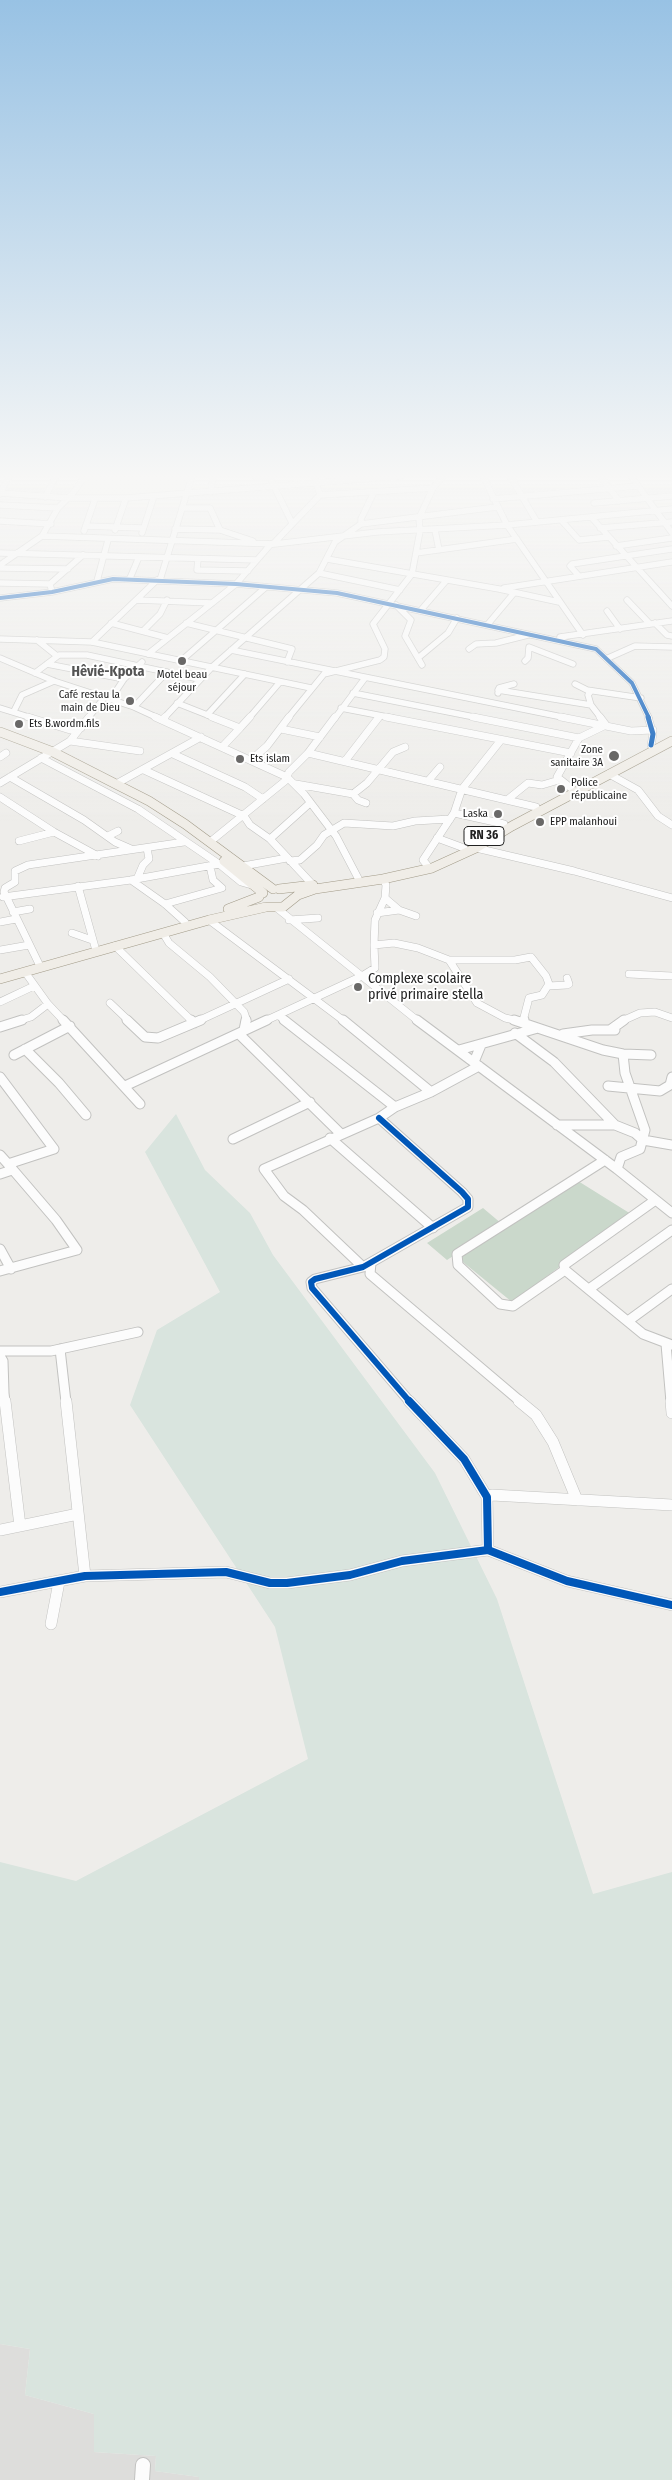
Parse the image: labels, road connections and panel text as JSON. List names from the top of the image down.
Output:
{
  "streets": {
    "main road": ["RN 36"]
  },
  "districts": ["Hêvié-Kpota"],
  "places": [
    "Motel beau séjour",
    "Café restau la main de Dieu",
    "Ets B.wordm.fils",
    "Zone sanitaire 3A",
    "Ets islam",
    "Police républicaine",
    "Laska",
    "EPP malanhoui",
    "Complexe scolaire privé primaire stella"
  ]
}
